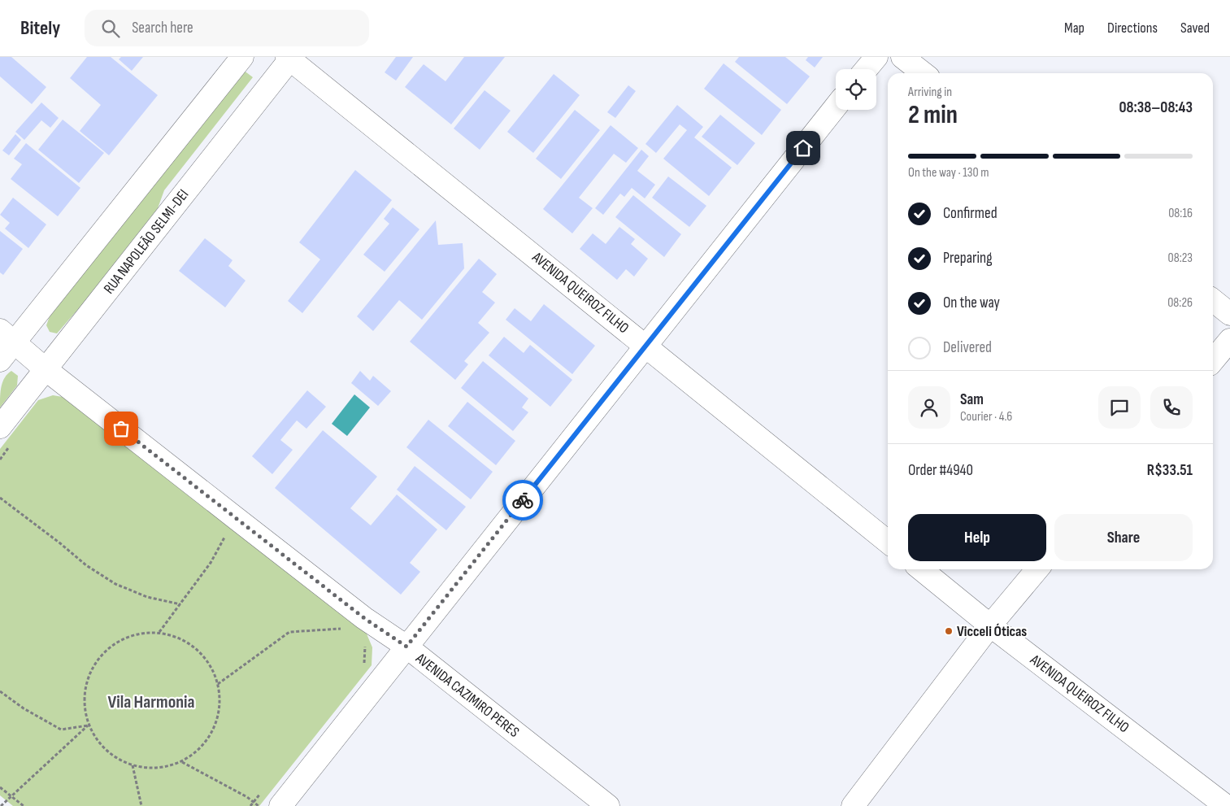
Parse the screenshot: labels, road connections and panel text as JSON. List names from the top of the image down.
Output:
{
  "streets": {
    "street": ["RUA NAPOLEÃO SELMI-DEI", "AVENIDA QUEIROZ FILHO", "AVENIDA CAZIMIRO PERES"]
  },
  "crossings": [
    ["RUA NAPOLEÃO SELMI-DEI", "AVENIDA QUEIROZ FILHO"],
    ["RUA NAPOLEÃO SELMI-DEI", "AVENIDA CAZIMIRO PERES"]
  ],
  "districts": ["Vila Harmonia"],
  "places": ["Vicceli Óticas"],
  "page": {
    "header": "Bitely",
    "search": "Search here",
    "nav": ["Map", "Directions", "Saved"],
    "heading": ["2 min", "Arriving in", "08:38–08:43"],
    "panel": [
      "Sam",
      "Courier · 4.6",
      "Order #4940",
      "R$33.51"
    ],
    "bar": "On the way · 130 m",
    "list": [
      ["Confirmed", "08:16"],
      ["Preparing", "08:23"],
      ["On the way", "08:26"],
      "Delivered"
    ],
    "buttons": ["Help", "Share"]
  }
}
